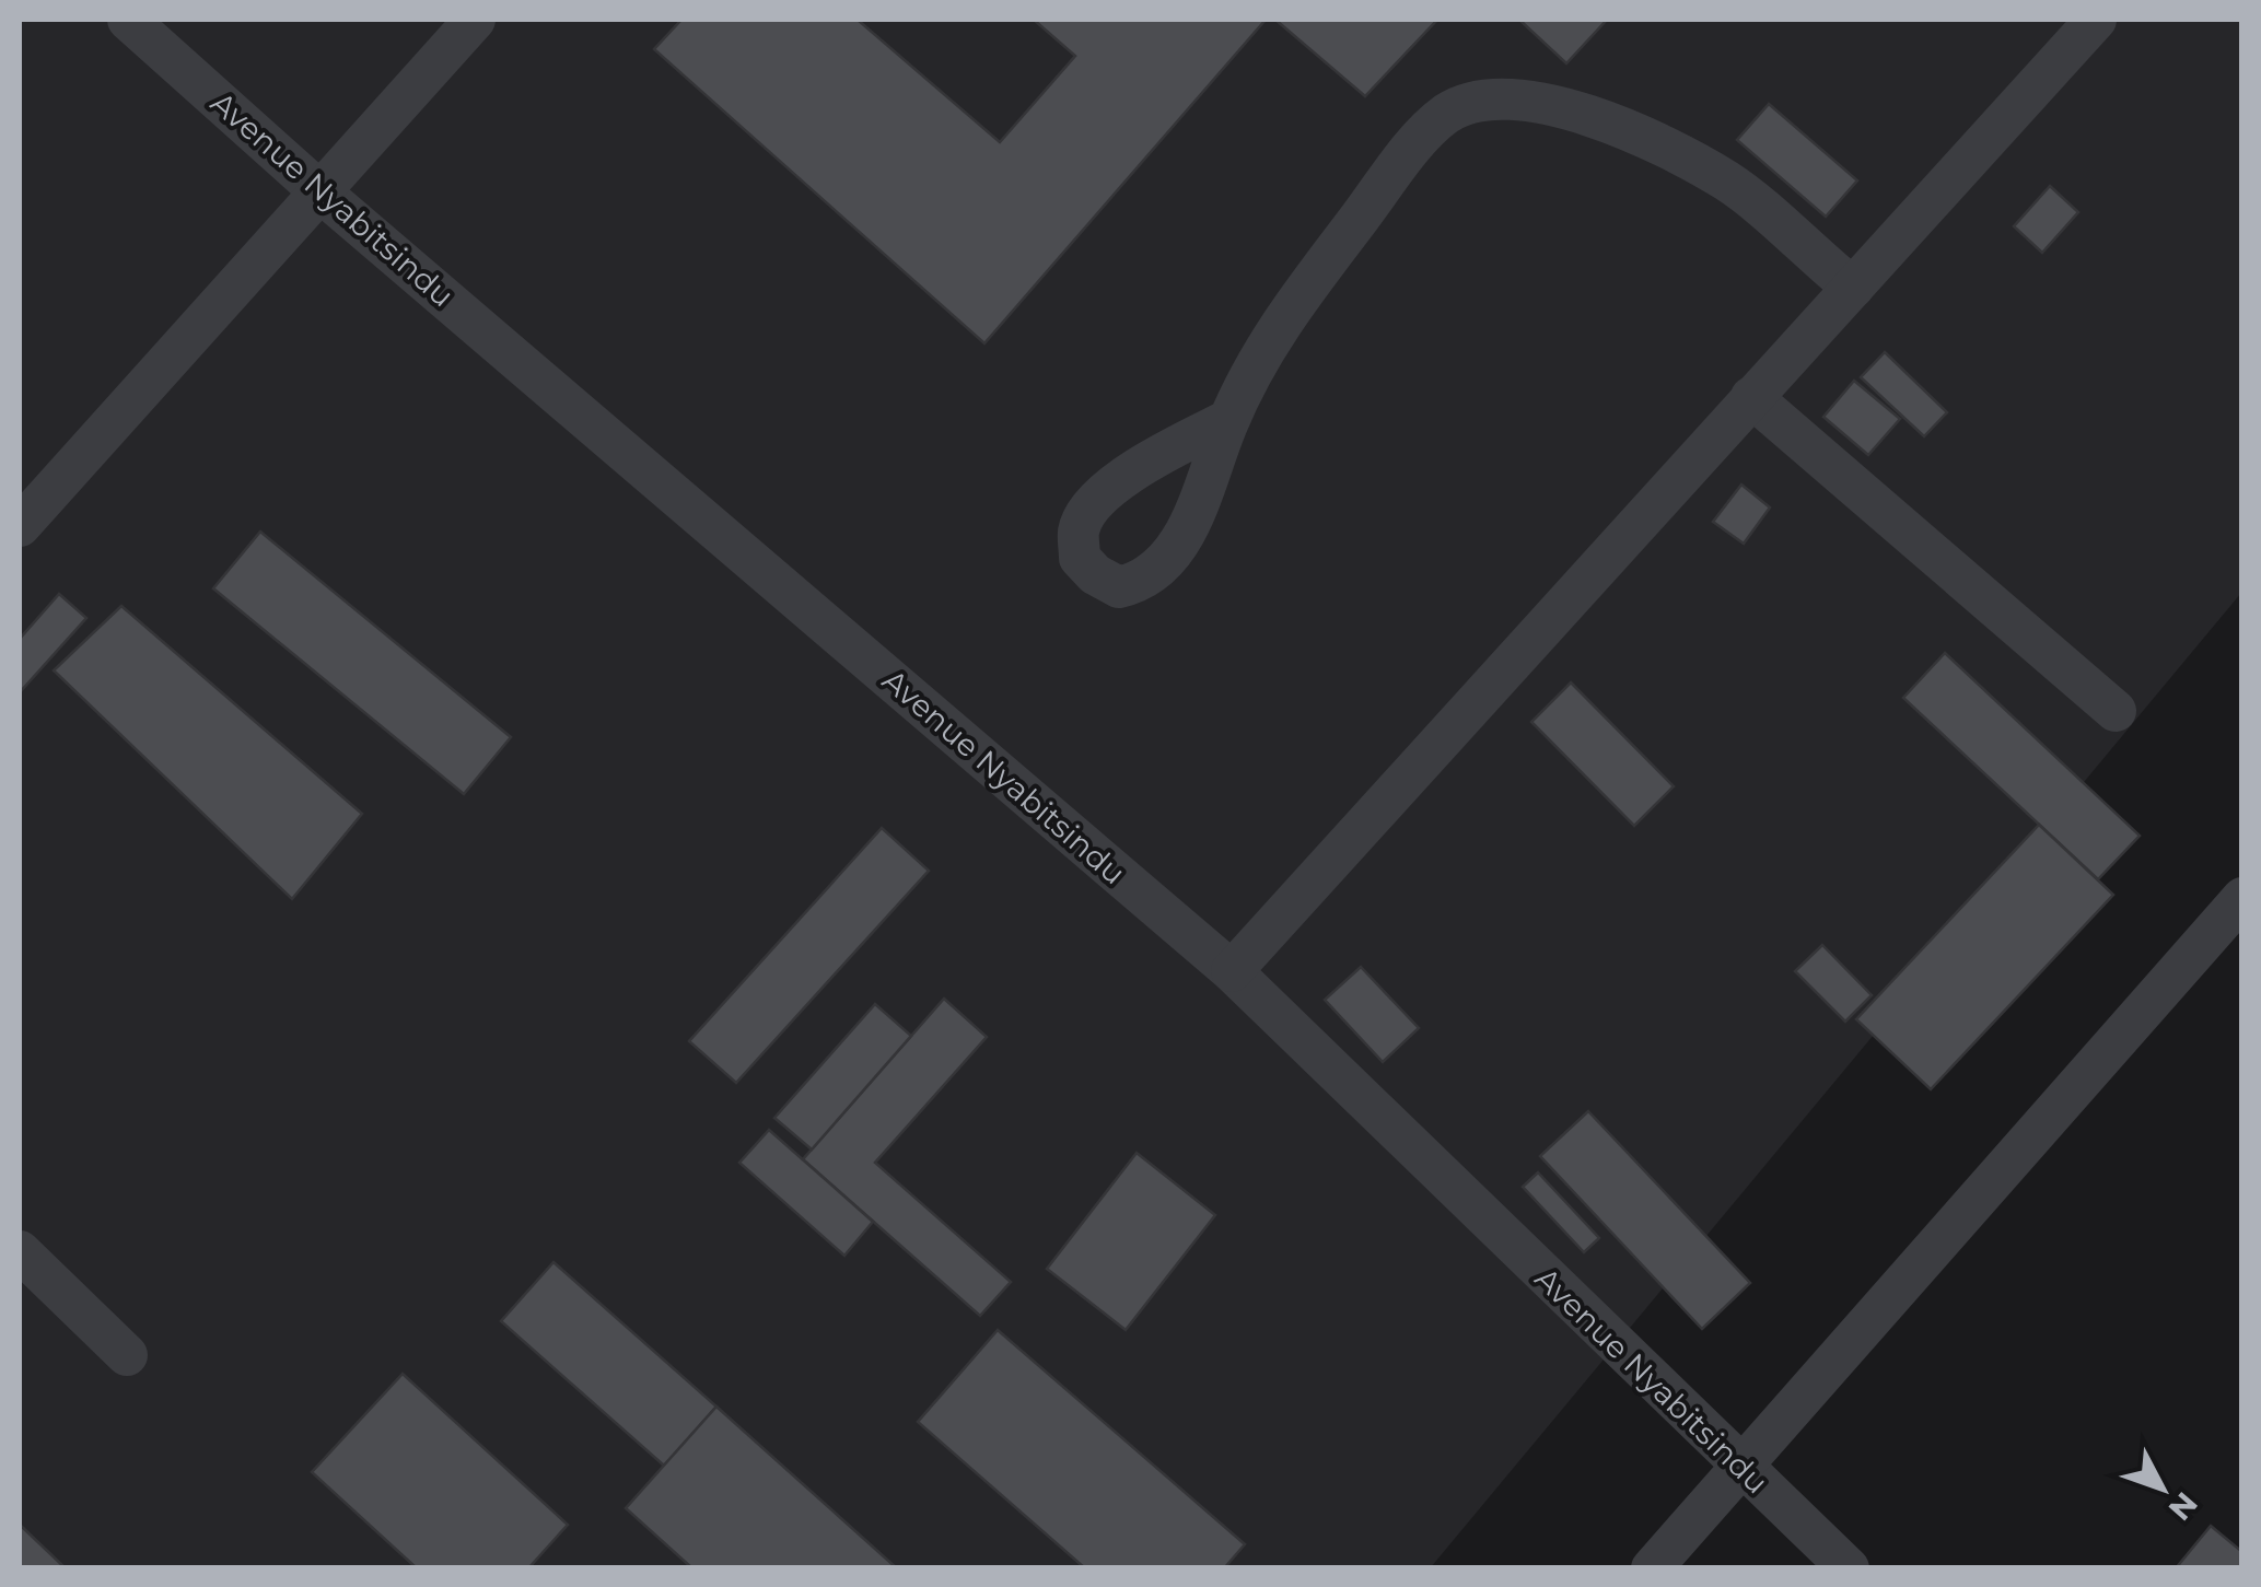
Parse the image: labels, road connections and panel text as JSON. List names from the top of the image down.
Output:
{
  "streets": {
    "street": ["Avenue Nyabitsindu"]
  },
  "north": "bottom right"
}
